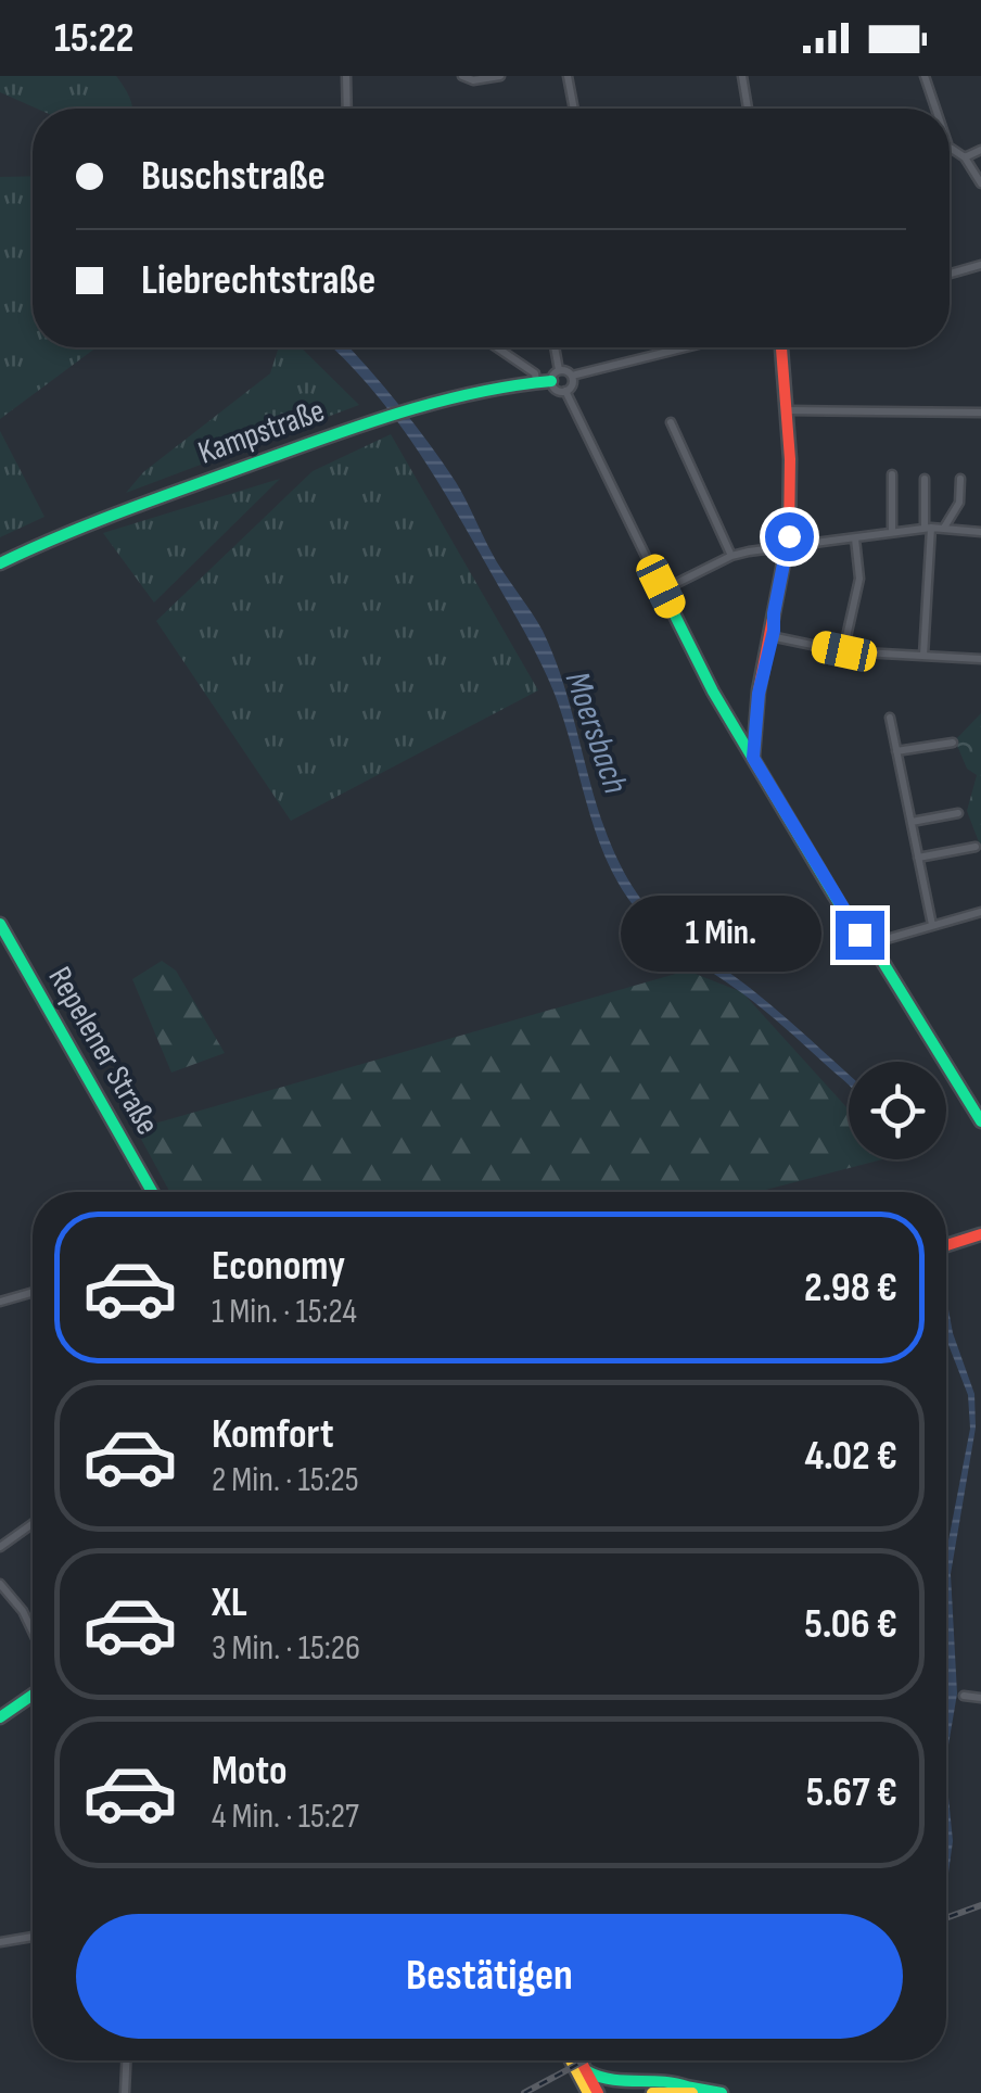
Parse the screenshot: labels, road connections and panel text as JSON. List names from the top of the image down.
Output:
{
  "streets": {
    "street": ["Kampstraße", "Repelener Straße"]
  },
  "water": ["Moersbach"],
  "page": {
    "status": "15:22",
    "banner": ["Buschstraße", "Liebrechtstraße"],
    "bubble": "1 Min.",
    "list": [
      {
        "name": "Economy",
        "note": "1 Min. · 15:24",
        "value": "2.98 €"
      },
      {
        "name": "Komfort",
        "note": "2 Min. · 15:25",
        "value": "4.02 €"
      },
      {
        "name": "XL",
        "note": "3 Min. · 15:26",
        "value": "5.06 €"
      },
      {
        "name": "Moto",
        "note": "4 Min. · 15:27",
        "value": "5.67 €"
      }
    ],
    "buttons": "Bestätigen"
  }
}
